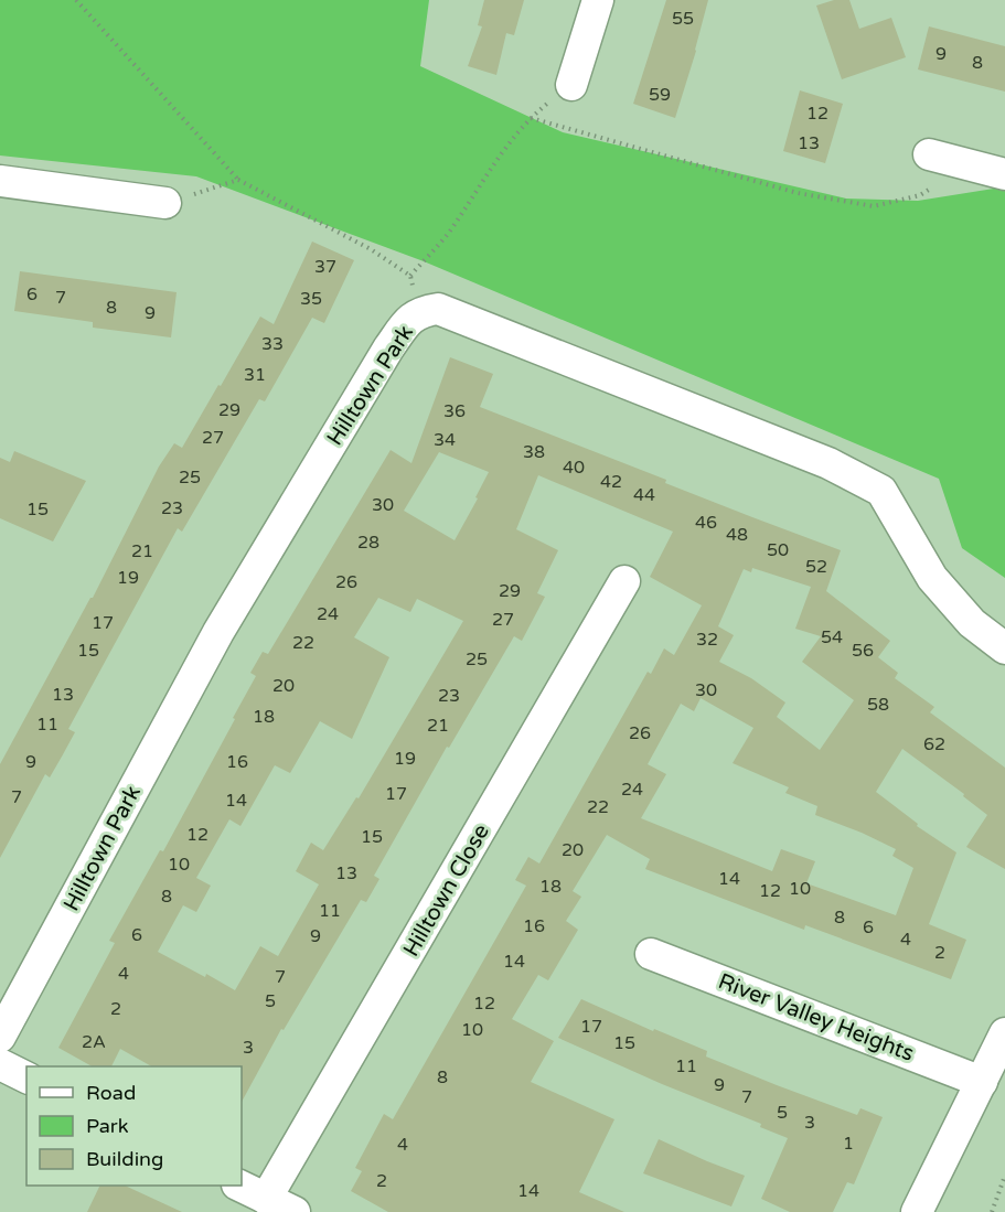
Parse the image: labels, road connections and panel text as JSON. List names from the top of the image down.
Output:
{
  "streets": {
    "street": ["Hilltown Park", "Hilltown Close", "River Valley Heights"]
  },
  "house_numbers": [
    "55",
    "9",
    "8",
    "59",
    "12",
    "13",
    "37",
    "6",
    "7",
    "35",
    "8",
    "9",
    "33",
    "31",
    "29",
    "36",
    "27",
    "34",
    "38",
    "40",
    "25",
    "42",
    "44",
    "30",
    "23",
    "15",
    "46",
    "48",
    "28",
    "50",
    "21",
    "52",
    "19",
    "26",
    "29",
    "24",
    "27",
    "17",
    "54",
    "32",
    "22",
    "15",
    "56",
    "25",
    "20",
    "30",
    "13",
    "23",
    "58",
    "18",
    "11",
    "21",
    "26",
    "62",
    "19",
    "9",
    "16",
    "24",
    "17",
    "7",
    "14",
    "22",
    "12",
    "15",
    "20",
    "10",
    "13",
    "14",
    "18",
    "10",
    "12",
    "8",
    "11",
    "8",
    "16",
    "6",
    "6",
    "9",
    "4",
    "2",
    "14",
    "4",
    "7",
    "5",
    "12",
    "2",
    "17",
    "10",
    "2A",
    "15",
    "3",
    "11",
    "8",
    "9",
    "7",
    "5",
    "3",
    "1",
    "4",
    "2",
    "14"
  ],
  "legend": ["Road", "Park", "Building"]
}
